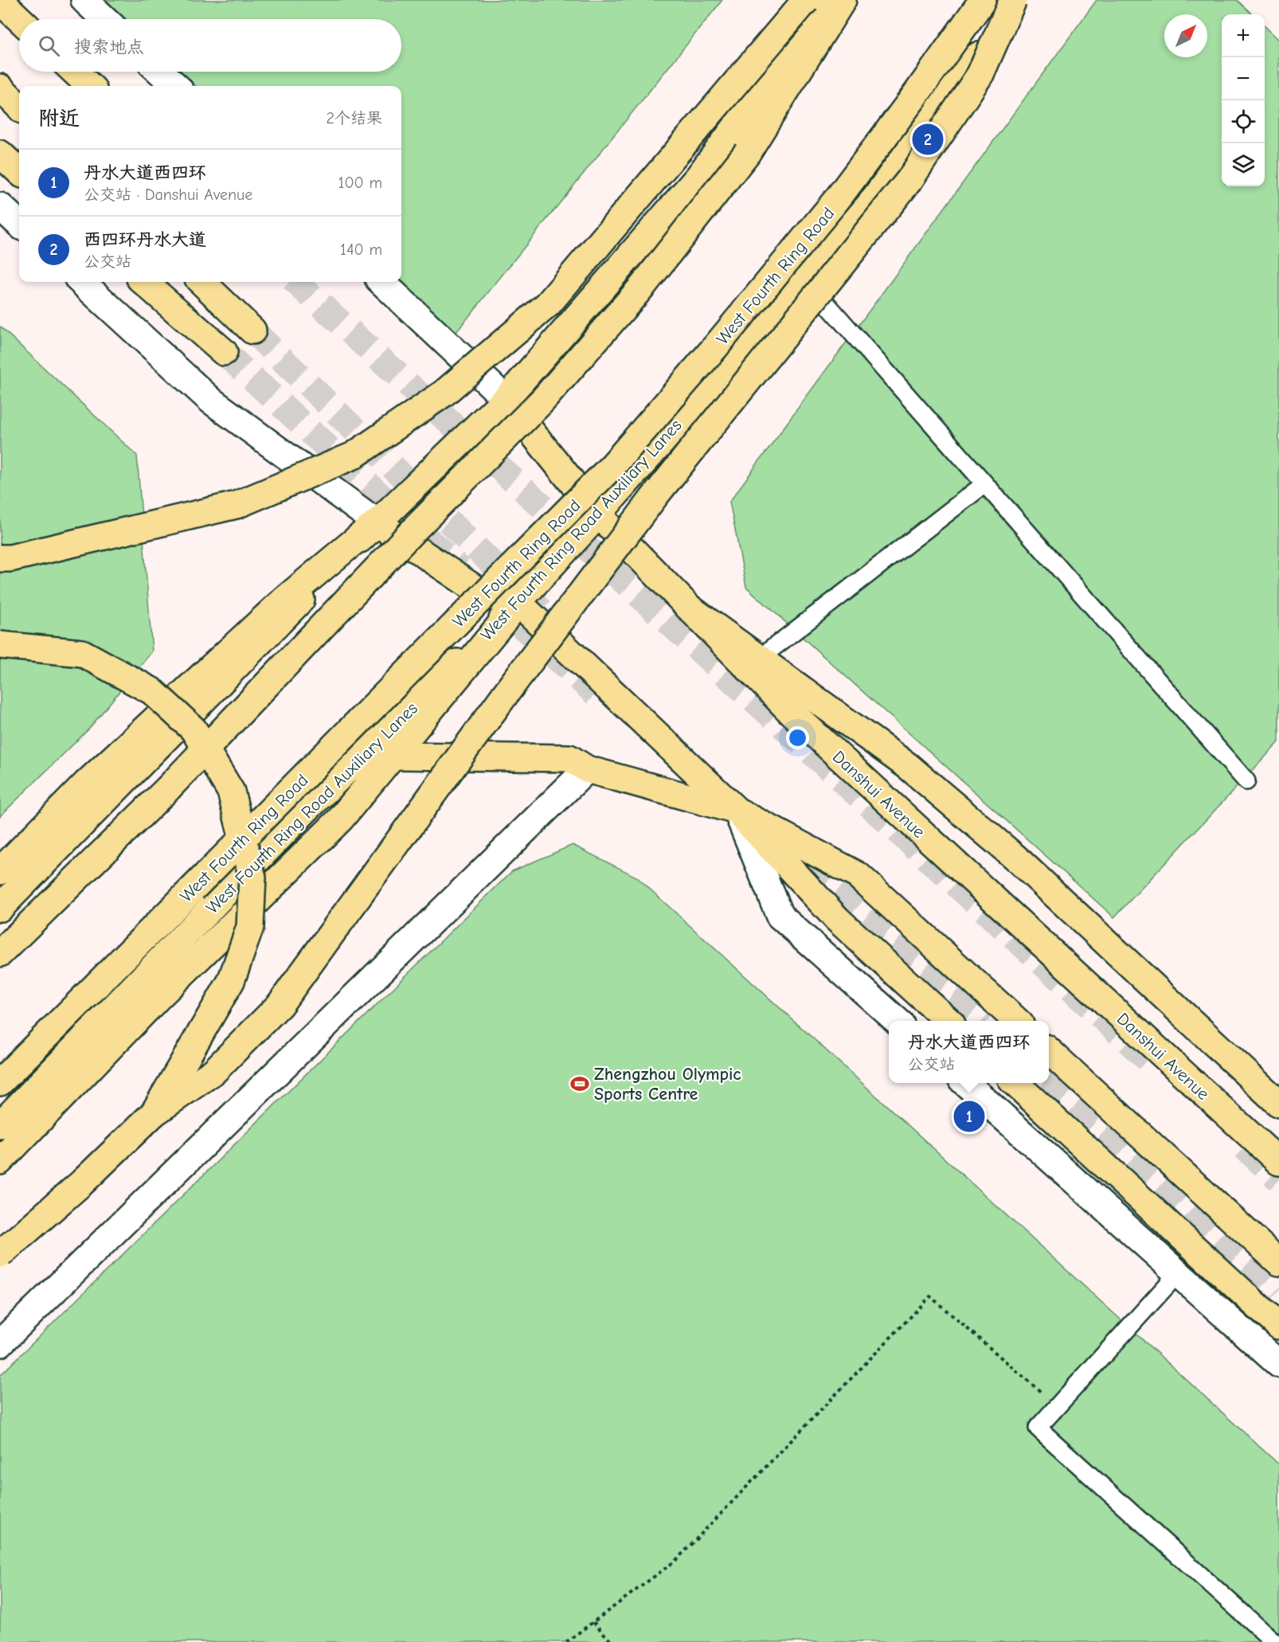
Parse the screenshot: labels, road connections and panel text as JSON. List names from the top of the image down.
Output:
{
  "streets": {
    "main road": ["West Fourth Ring Road", "West Fourth Ring Road Auxiliary Lanes", "Danshui Avenue"]
  },
  "crossings": [
    ["West Fourth Ring Road Auxiliary Lanes", "Danshui Avenue"]
  ],
  "places": {
    "sports": ["Zhengzhou Olympic Sports Centre"]
  },
  "north": "top right",
  "page": {
    "map_buttons": ["+", "−"],
    "search": "搜索地点",
    "heading": ["附近", "2个结果"],
    "pins": ["2", "1"],
    "list": [
      {
        "mark": "1",
        "name": "丹水大道西四环",
        "note": "公交站 · Danshui Avenue",
        "value": "100 m"
      },
      {
        "mark": "2",
        "name": "西四环丹水大道",
        "note": "公交站",
        "value": "140 m"
      }
    ],
    "popup": ["丹水大道西四环", "公交站"]
  }
}
